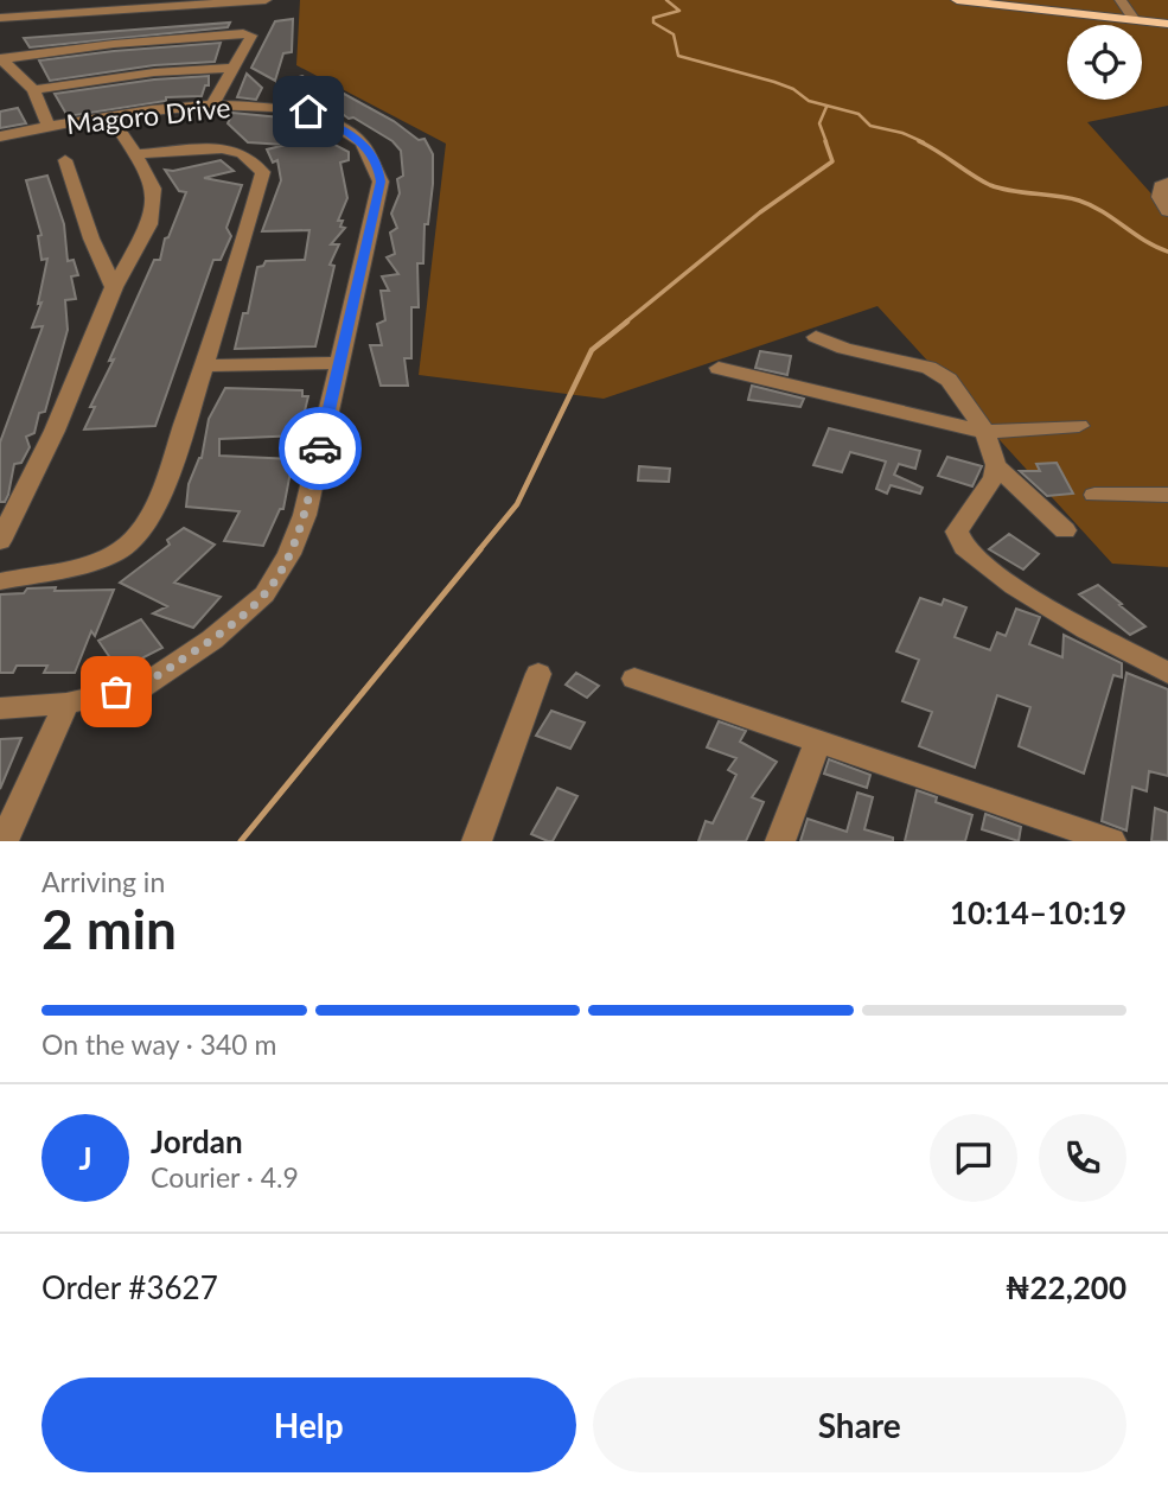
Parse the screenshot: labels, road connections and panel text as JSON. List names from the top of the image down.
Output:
{
  "streets": {
    "street": ["Magoro Drive"]
  },
  "page": {
    "heading": ["2 min", "Arriving in", "10:14–10:19"],
    "panel": [
      "Jordan",
      "Courier · 4.9",
      "Order #3627",
      "₦22,200"
    ],
    "bar": "On the way · 340 m",
    "round": "J",
    "buttons": ["Help", "Share"]
  }
}
